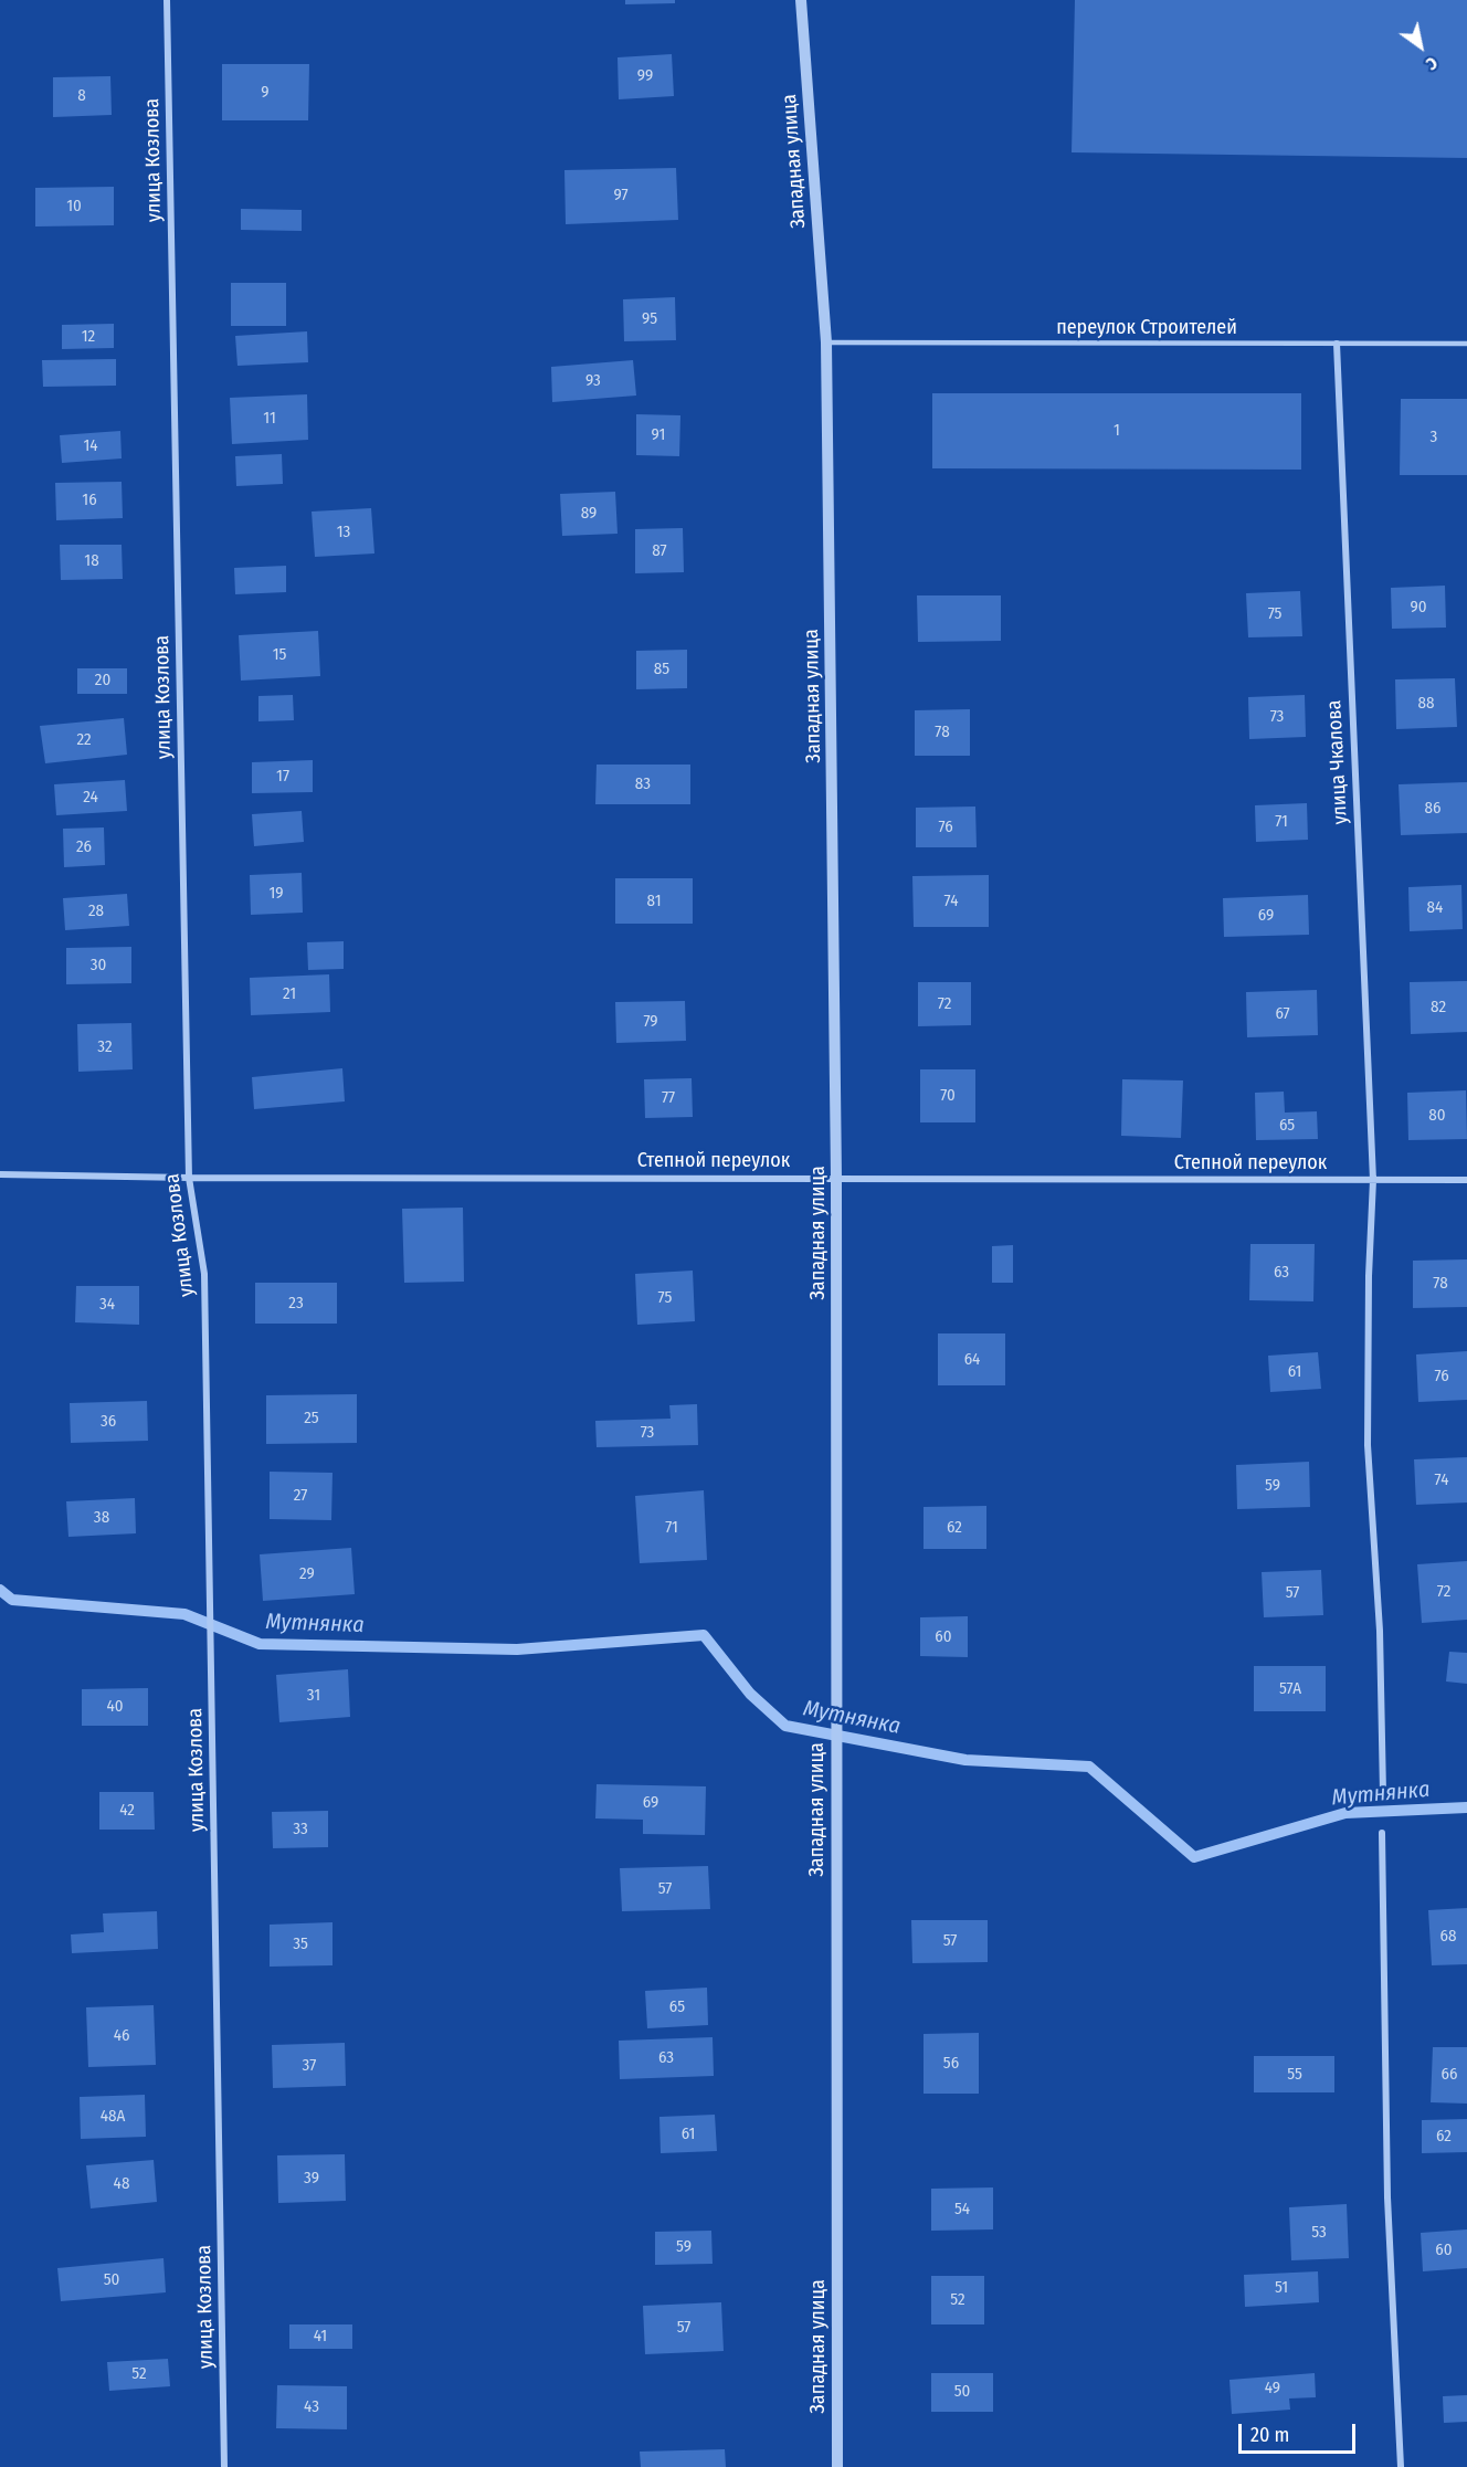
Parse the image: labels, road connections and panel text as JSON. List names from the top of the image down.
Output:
{
  "streets": {
    "street": [
      "улица Козлова",
      "Западная улица",
      "улица Чкалова",
      "Степной переулок"
    ],
    "lane": ["переулок Строителей"]
  },
  "crossings": [
    ["улица Козлова", "Степной переулок"],
    ["Западная улица", "переулок Строителей"],
    ["Западная улица", "Степной переулок"],
    ["переулок Строителей", "улица Чкалова"],
    ["улица Чкалова", "Степной переулок"]
  ],
  "water": ["Мутнянка"],
  "house_numbers": [
    "99",
    "9",
    "8",
    "97",
    "10",
    "95",
    "12",
    "93",
    "11",
    "1",
    "91",
    "3",
    "14",
    "16",
    "89",
    "13",
    "87",
    "18",
    "90",
    "75",
    "15",
    "85",
    "20",
    "88",
    "73",
    "78",
    "22",
    "17",
    "83",
    "24",
    "86",
    "71",
    "76",
    "26",
    "19",
    "81",
    "74",
    "84",
    "28",
    "69",
    "30",
    "21",
    "72",
    "82",
    "67",
    "79",
    "32",
    "70",
    "77",
    "80",
    "65",
    "63",
    "78",
    "75",
    "23",
    "34",
    "64",
    "61",
    "76",
    "25",
    "36",
    "73",
    "74",
    "59",
    "27",
    "38",
    "71",
    "62",
    "29",
    "72",
    "57",
    "60",
    "57А",
    "31",
    "40",
    "69",
    "42",
    "33",
    "57",
    "68",
    "57",
    "35",
    "65",
    "46",
    "63",
    "56",
    "37",
    "55",
    "66",
    "48А",
    "61",
    "62",
    "39",
    "48",
    "54",
    "53",
    "59",
    "60",
    "50",
    "51",
    "52",
    "57",
    "41",
    "52",
    "49",
    "50",
    "43"
  ],
  "scale_bar": "20 m",
  "north": "bottom right"
}
